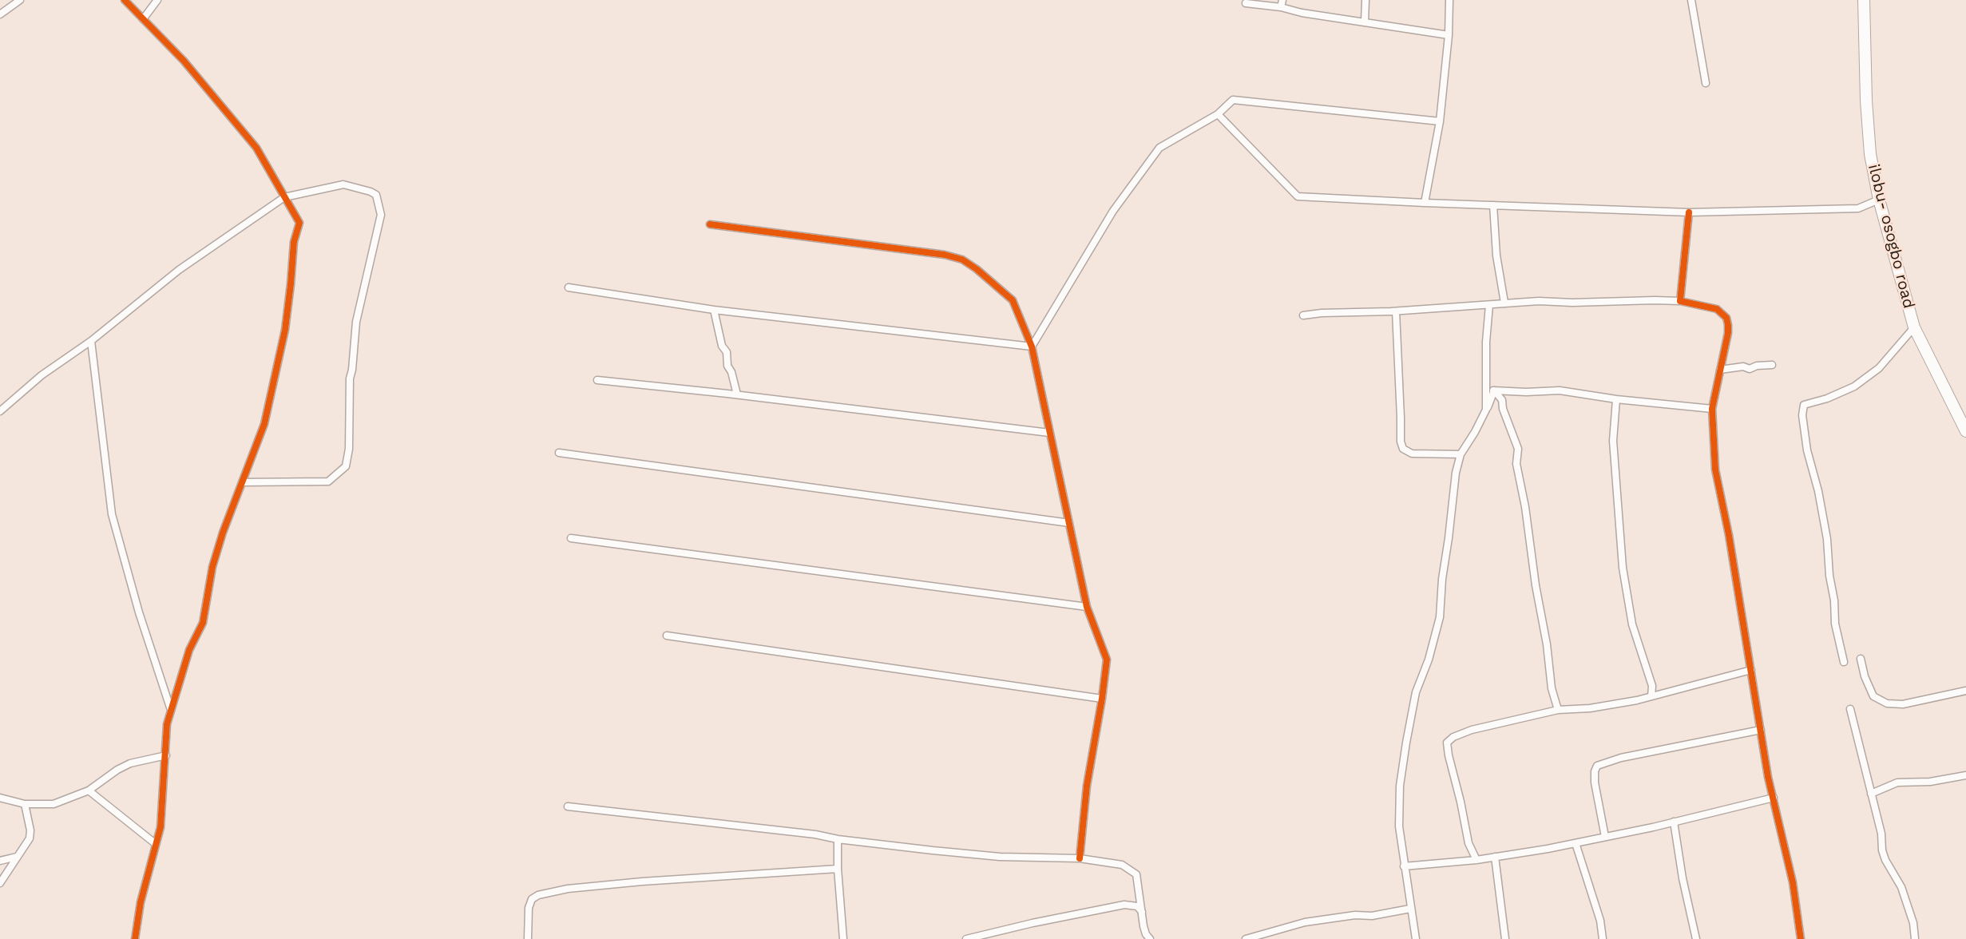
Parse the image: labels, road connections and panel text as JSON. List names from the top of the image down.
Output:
{
  "streets": {
    "main road": ["ilobu- osogbo road"]
  }
}
